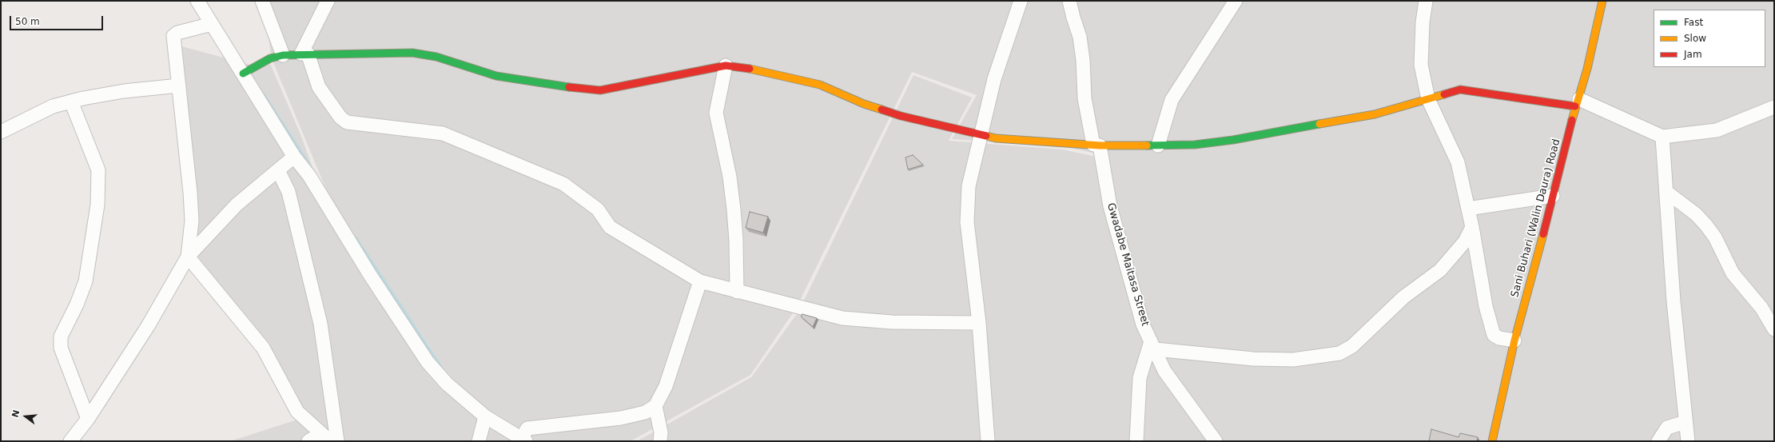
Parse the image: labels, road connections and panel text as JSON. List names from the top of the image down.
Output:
{
  "streets": {
    "street": ["Sani Buhari (Walin Daura) Road", "Gwadabe Maitasa Street"]
  },
  "legend": ["Fast", "Slow", "Jam"],
  "scale_bar": "50 m",
  "north": "left"
}
